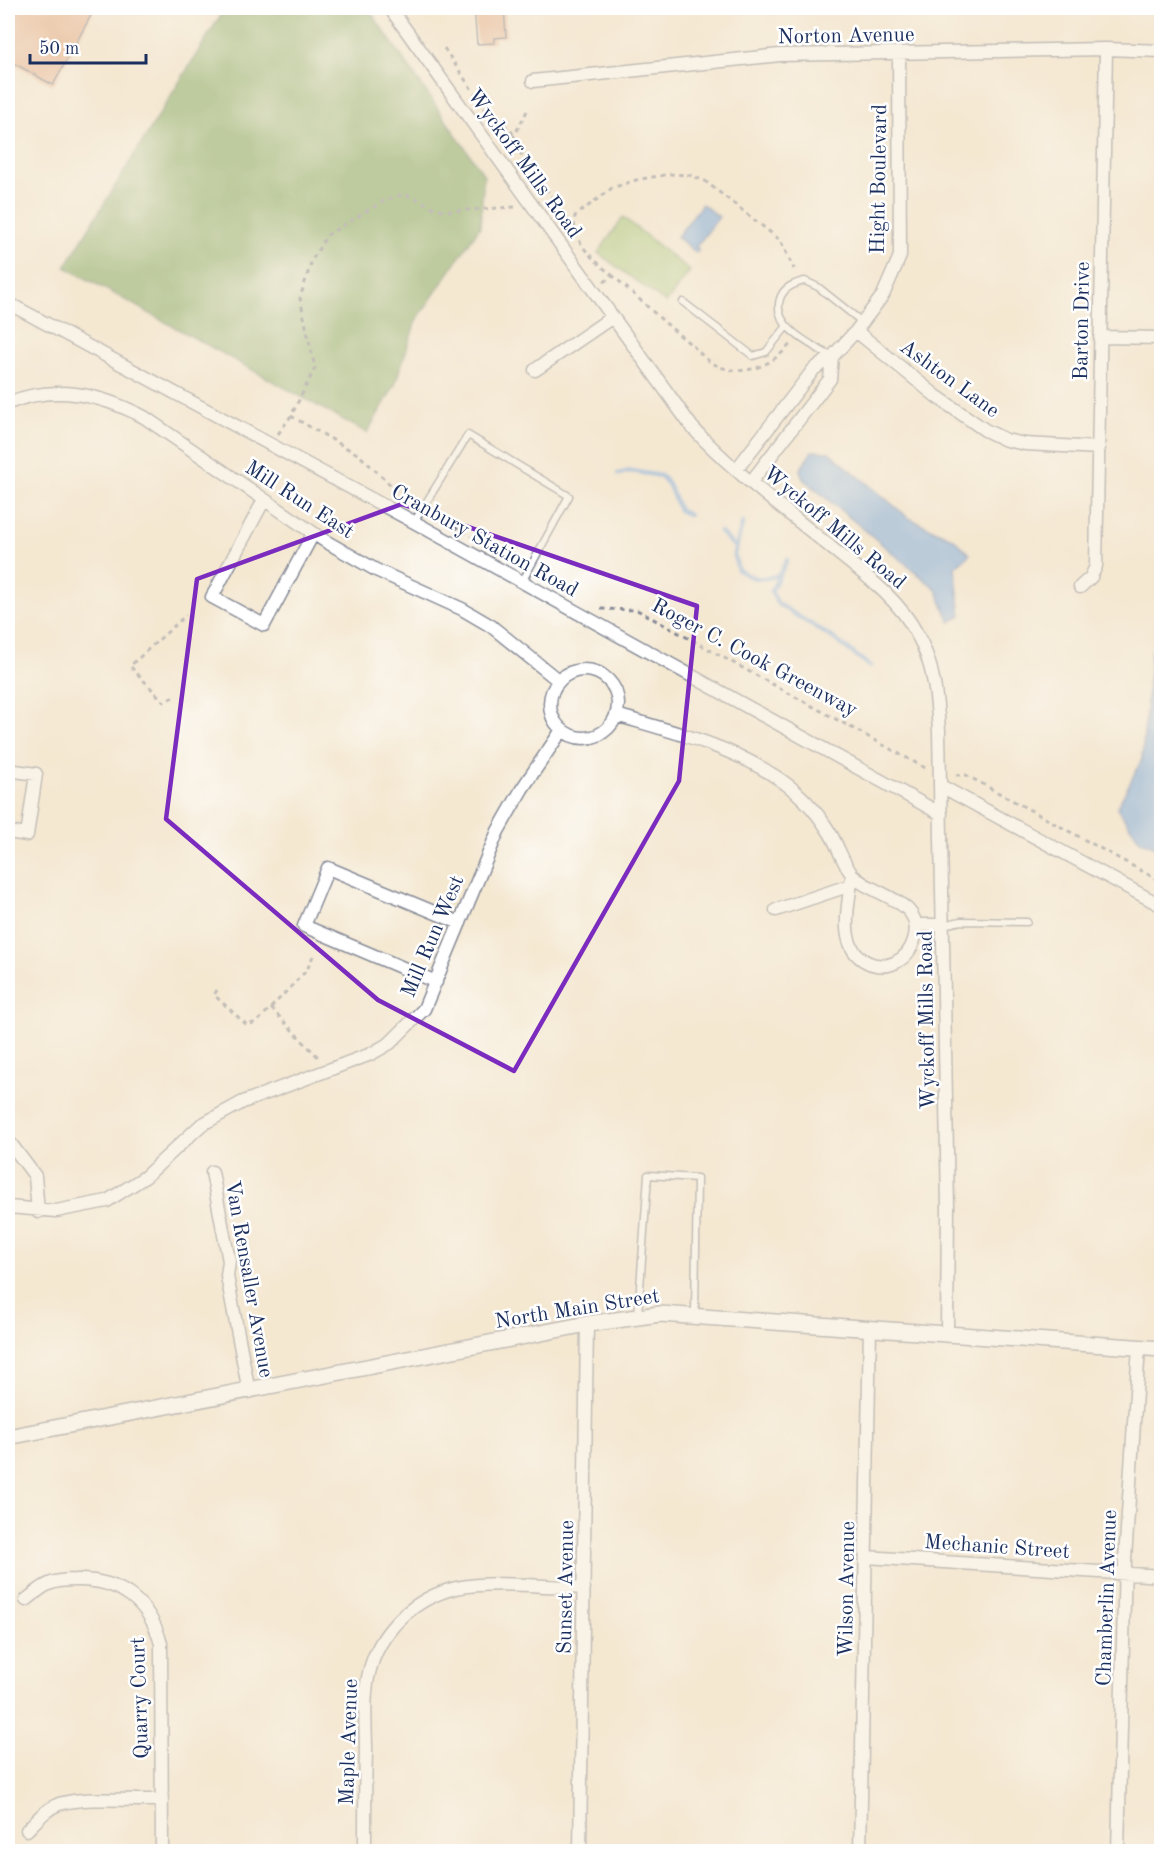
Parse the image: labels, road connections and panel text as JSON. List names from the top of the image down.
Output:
{
  "streets": {
    "street": [
      "Norton Avenue",
      "Wyckoff Mills Road",
      "Hight Boulevard",
      "Barton Drive",
      "Ashton Lane",
      "Mill Run East",
      "Cranbury Station Road",
      "Mill Run West",
      "Van Rensaller Avenue",
      "North Main Street",
      "Mechanic Street",
      "Sunset Avenue",
      "Wilson Avenue",
      "Chamberlin Avenue",
      "Quarry Court",
      "Maple Avenue"
    ],
    "path": ["Roger C. Cook Greenway"]
  },
  "crossings": [
    ["Norton Avenue", "Hight Boulevard"],
    ["Norton Avenue", "Barton Drive"],
    ["Wyckoff Mills Road", "Hight Boulevard"],
    ["Wyckoff Mills Road", "Cranbury Station Road"],
    ["Wyckoff Mills Road", "North Main Street"],
    ["Hight Boulevard", "Ashton Lane"],
    ["Barton Drive", "Ashton Lane"],
    ["Mill Run East", "Mill Run West"],
    ["Van Rensaller Avenue", "North Main Street"],
    ["North Main Street", "Sunset Avenue"],
    ["North Main Street", "Wilson Avenue"],
    ["North Main Street", "Chamberlin Avenue"],
    ["Mechanic Street", "Wilson Avenue"],
    ["Mechanic Street", "Chamberlin Avenue"],
    ["Sunset Avenue", "Maple Avenue"]
  ],
  "scale_bar": "50 m"
}
